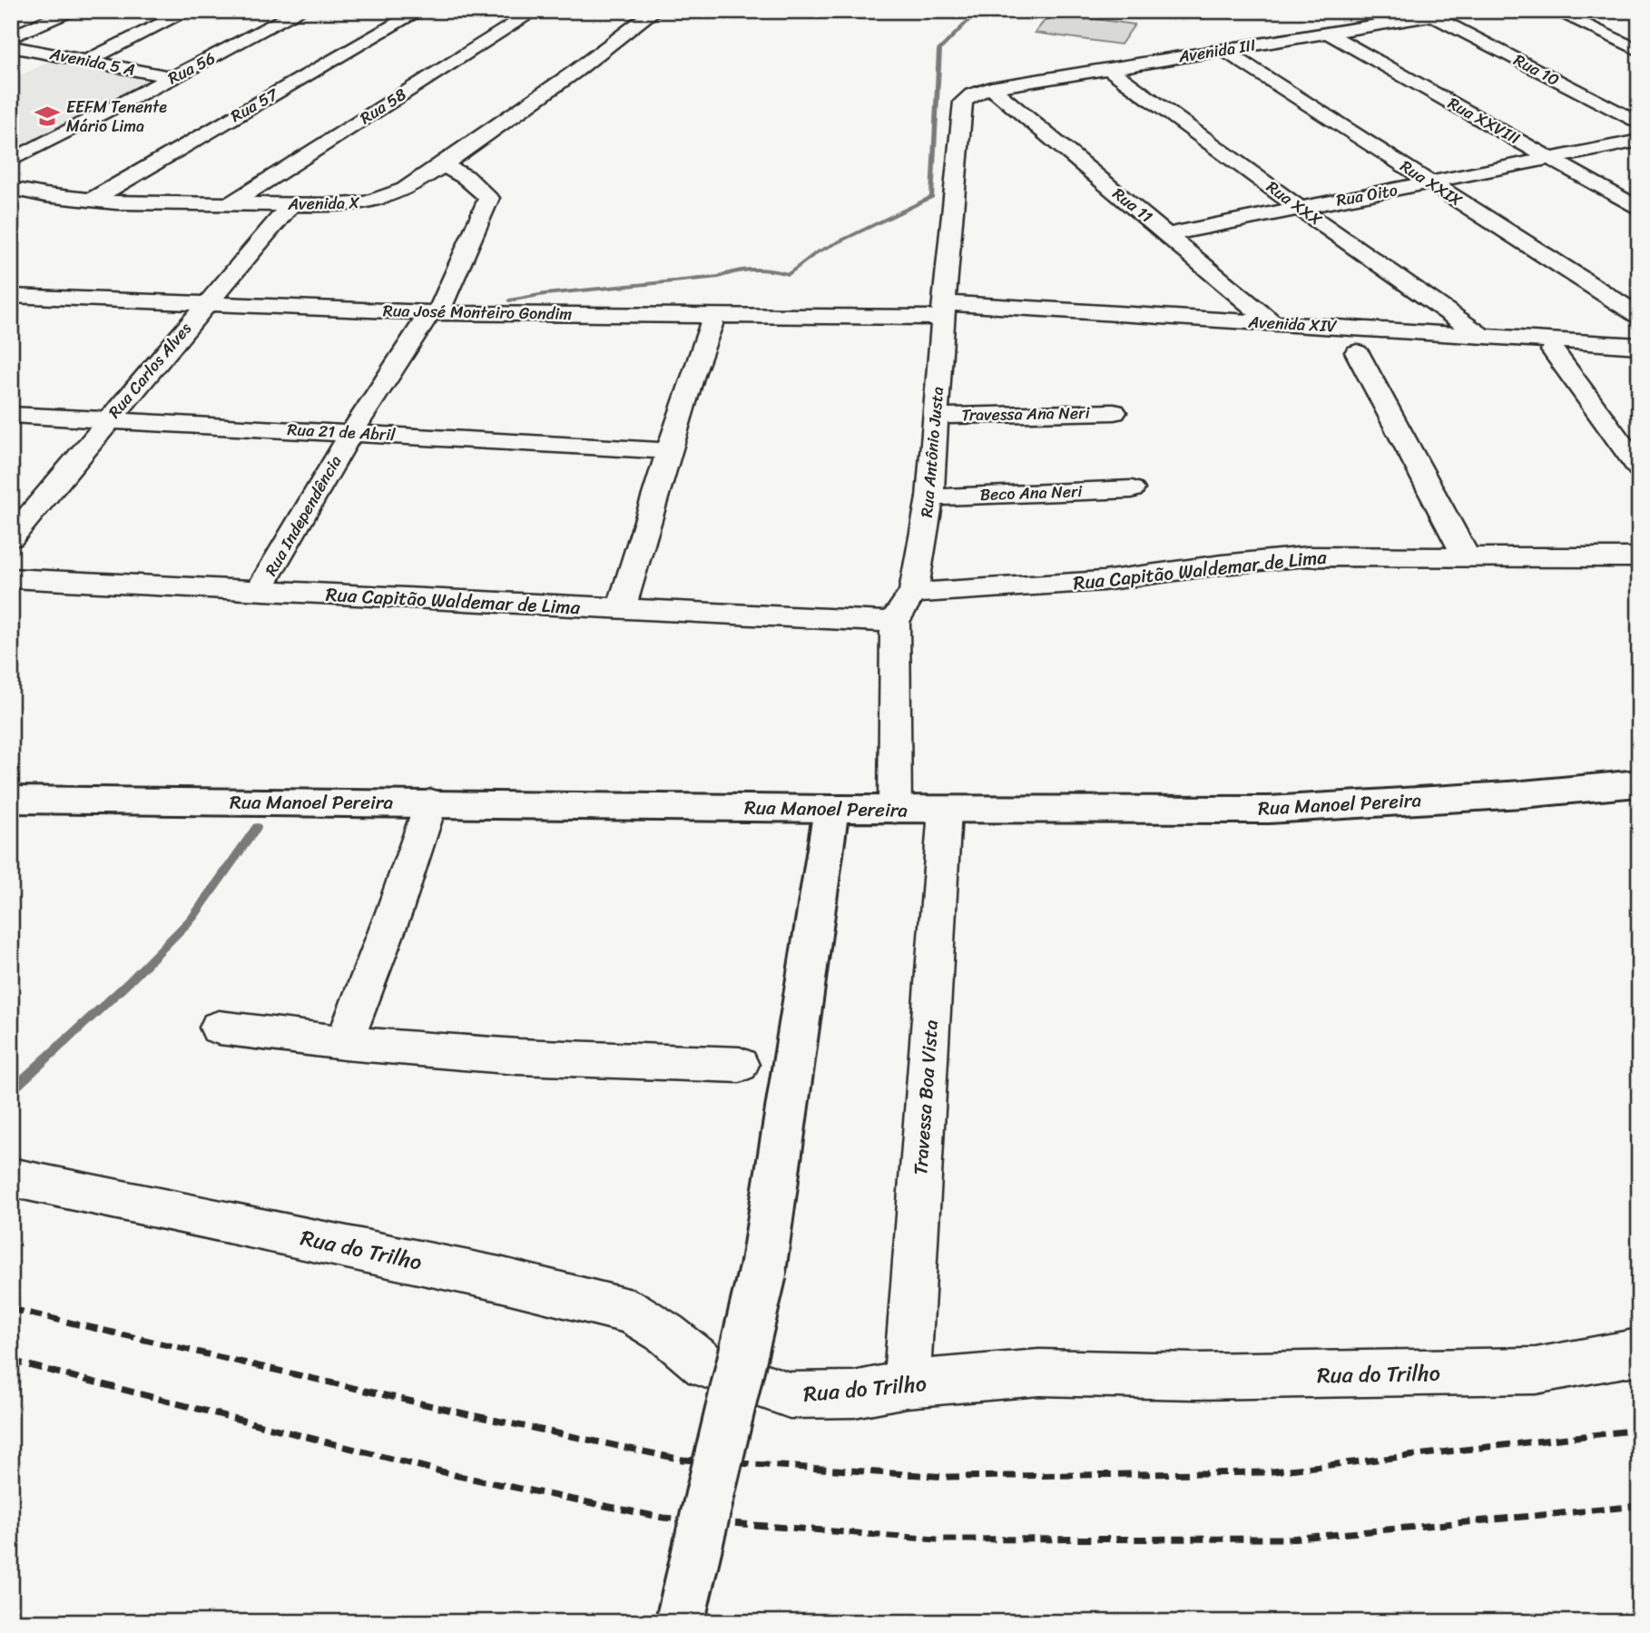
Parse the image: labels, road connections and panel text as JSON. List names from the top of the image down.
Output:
{
  "streets": {
    "main road": ["Rua Manoel Pereira"],
    "street": [
      "Avenida III",
      "Avenida 5 A",
      "Rua 56",
      "Rua 10",
      "Rua 57",
      "Rua 58",
      "Rua XXVIII",
      "Rua XXIX",
      "Rua Oito",
      "Avenida X",
      "Rua XXX",
      "Rua 11",
      "Rua José Monteiro Gondim",
      "Avenida XIV",
      "Rua Carlos Alves",
      "Travessa Ana Neri",
      "Rua 21 de Abril",
      "Rua Antônio Justa",
      "Beco Ana Neri",
      "Rua Independência",
      "Rua Capitão Waldemar de Lima",
      "Travessa Boa Vista",
      "Rua do Trilho"
    ]
  },
  "crossings": [
    ["Avenida III", "Rua 10"],
    ["Avenida III", "Rua XXVIII"],
    ["Avenida III", "Rua XXIX"],
    ["Avenida III", "Rua XXX"],
    ["Avenida III", "Rua 11"],
    ["Avenida III", "Rua Antônio Justa"],
    ["Avenida 5 A", "Rua 56"],
    ["Rua 57", "Avenida X"],
    ["Rua 58", "Avenida X"],
    ["Rua XXVIII", "Rua Oito"],
    ["Rua XXIX", "Rua Oito"],
    ["Rua Oito", "Rua XXX"],
    ["Rua Oito", "Rua 11"],
    ["Avenida X", "Rua Carlos Alves"],
    ["Avenida X", "Rua Independência"],
    ["Rua XXX", "Avenida XIV"],
    ["Rua 11", "Avenida XIV"],
    ["Rua 11", "Rua Antônio Justa"],
    ["Rua José Monteiro Gondim", "Avenida XIV"],
    ["Rua José Monteiro Gondim", "Rua Carlos Alves"],
    ["Rua José Monteiro Gondim", "Rua Antônio Justa"],
    ["Rua José Monteiro Gondim", "Rua Independência"],
    ["Avenida XIV", "Rua Antônio Justa"],
    ["Rua Carlos Alves", "Rua 21 de Abril"],
    ["Travessa Ana Neri", "Rua Antônio Justa"],
    ["Rua 21 de Abril", "Rua Independência"],
    ["Rua Antônio Justa", "Beco Ana Neri"],
    ["Rua Antônio Justa", "Rua Capitão Waldemar de Lima"],
    ["Rua Independência", "Rua Capitão Waldemar de Lima"],
    ["Rua Manoel Pereira", "Travessa Boa Vista"],
    ["Travessa Boa Vista", "Rua do Trilho"]
  ],
  "places": {
    "school or university": ["EEFM Tenente Mário Lima"]
  }
}
